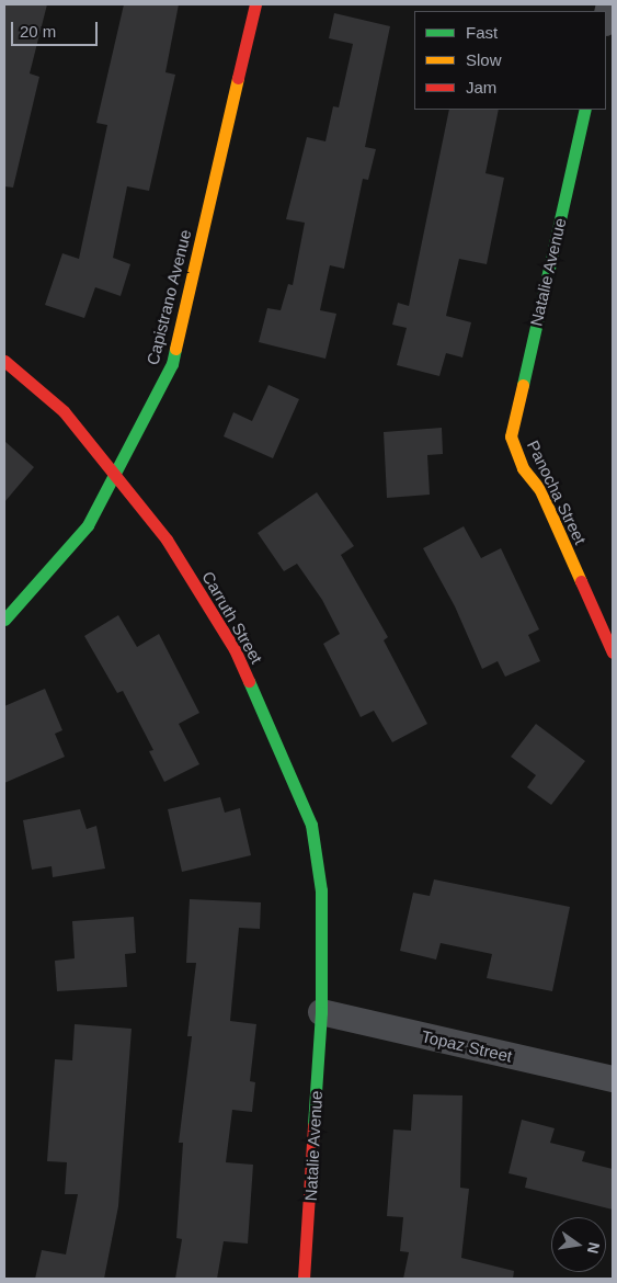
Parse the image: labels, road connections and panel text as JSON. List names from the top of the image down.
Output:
{
  "streets": {
    "street": [
      "Natalie Avenue",
      "Capistrano Avenue",
      "Panocha Street",
      "Carruth Street",
      "Topaz Street"
    ]
  },
  "crossings": [
    ["Natalie Avenue", "Panocha Street"],
    ["Natalie Avenue", "Carruth Street"],
    ["Natalie Avenue", "Topaz Street"],
    ["Capistrano Avenue", "Carruth Street"],
    ["Carruth Street", "Topaz Street"]
  ],
  "legend": ["Fast", "Slow", "Jam"],
  "scale_bar": "20 m",
  "north": "right"
}
